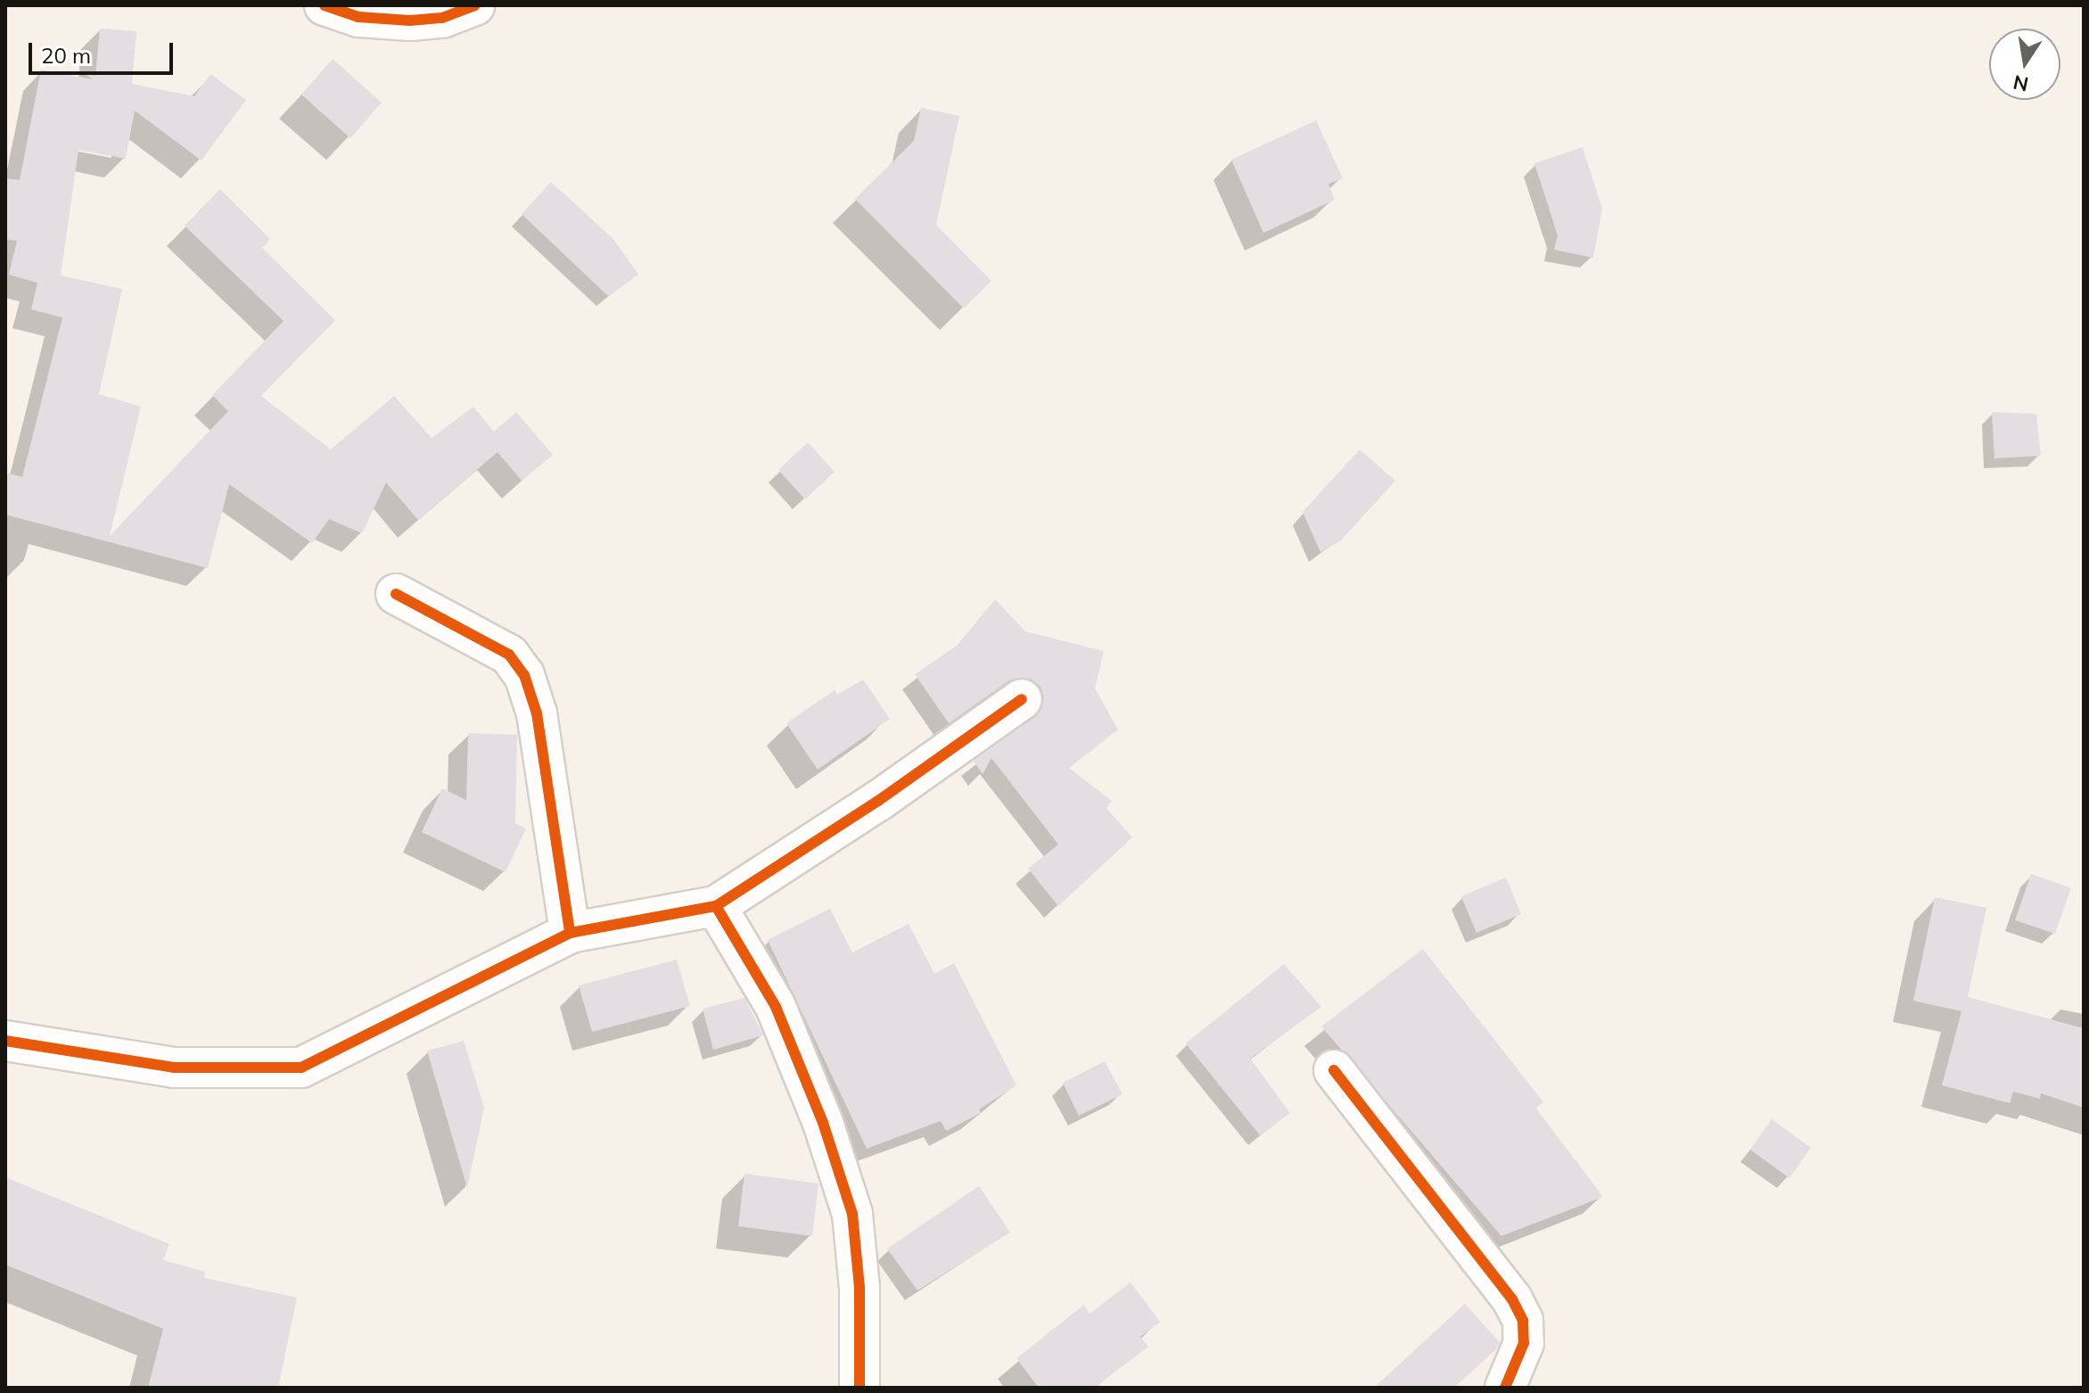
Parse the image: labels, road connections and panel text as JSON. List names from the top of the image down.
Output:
{
  "scale_bar": "20 m",
  "north": "bottom"
}
